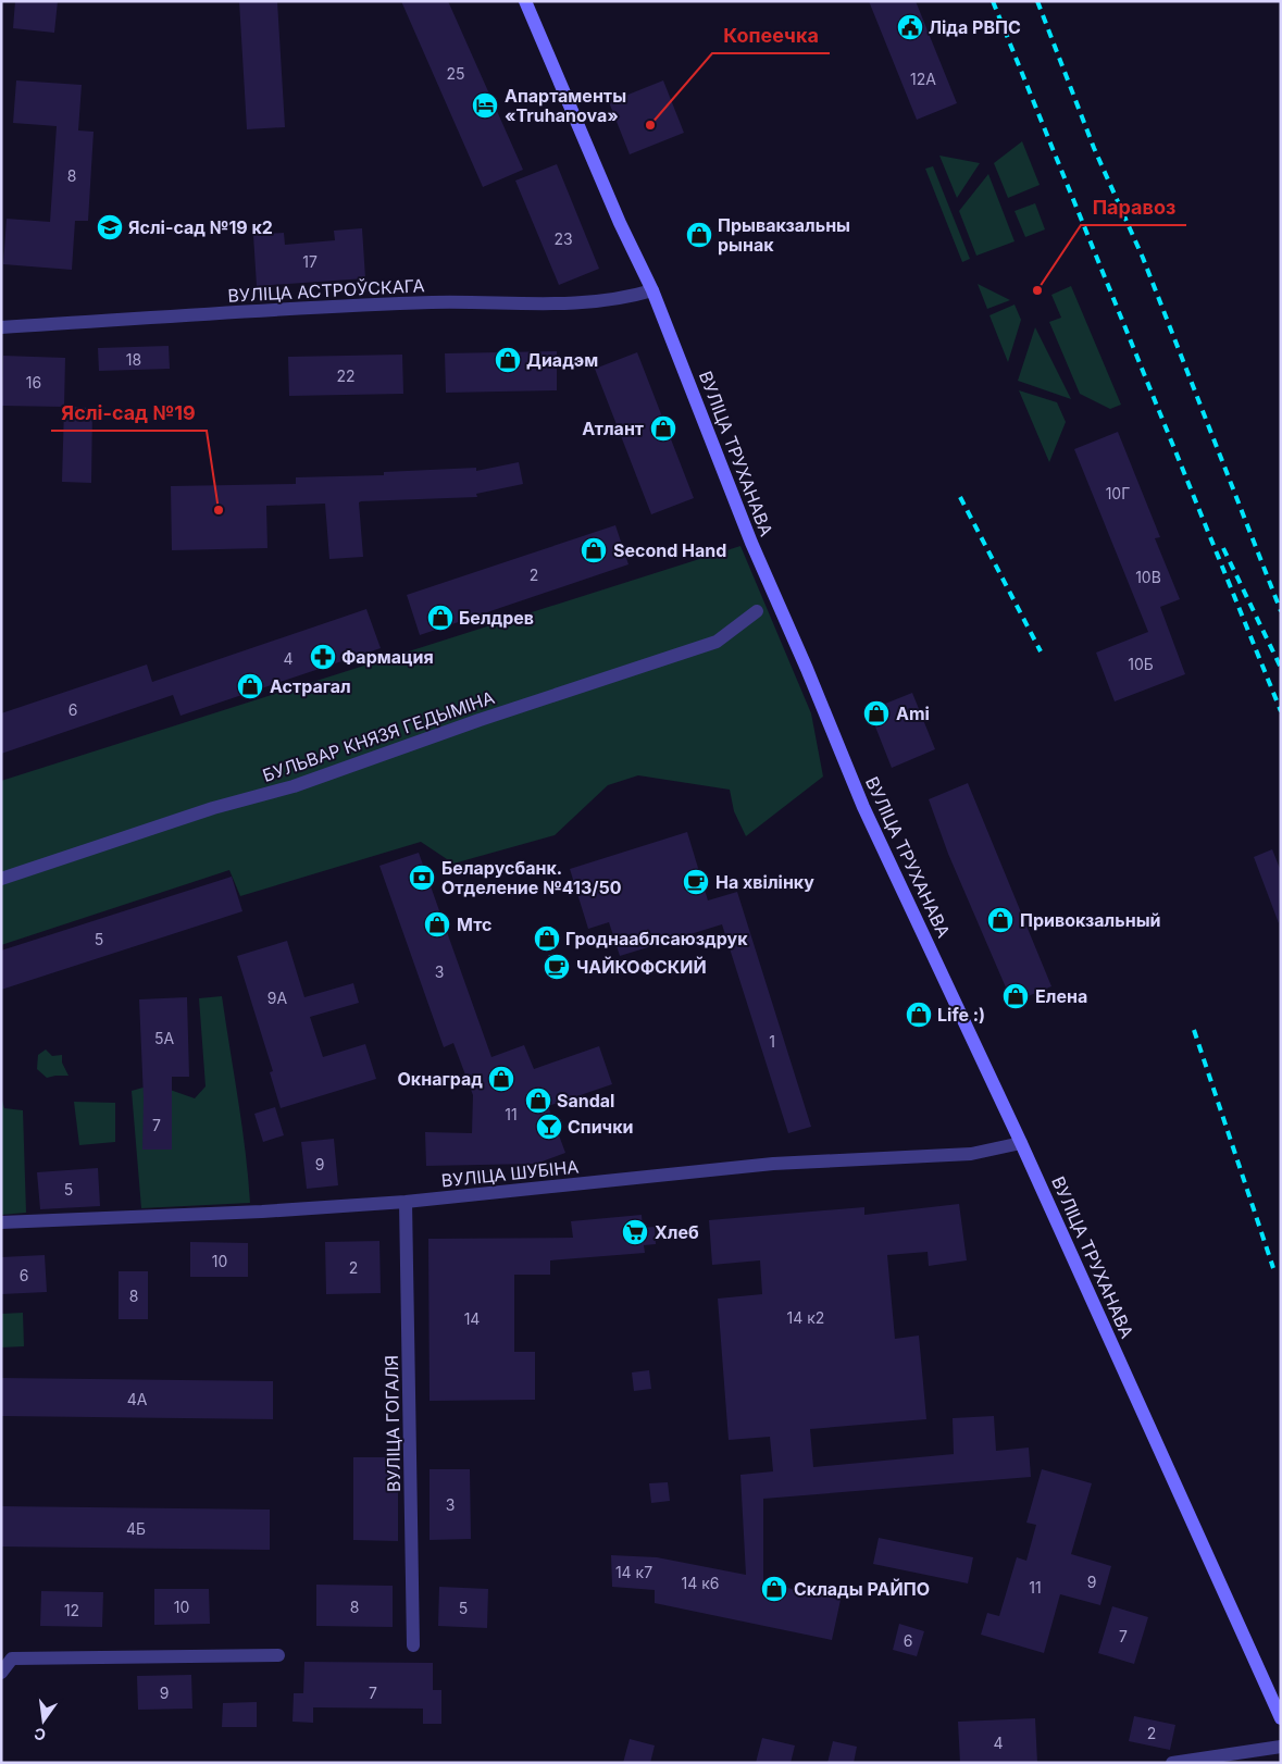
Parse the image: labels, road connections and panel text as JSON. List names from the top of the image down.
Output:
{
  "streets": {
    "main road": ["ВУЛІЦА ТРУХАНАВА"],
    "street": [
      "ВУЛІЦА АСТРОЎСКАГА",
      "БУЛЬВАР КНЯЗЯ ГЕДЫМІНА",
      "ВУЛІЦА ШУБІНА",
      "ВУЛІЦА ГОГАЛЯ"
    ]
  },
  "crossings": [
    ["ВУЛІЦА АСТРОЎСКАГА", "ВУЛІЦА ТРУХАНАВА"],
    ["ВУЛІЦА ТРУХАНАВА", "ВУЛІЦА ШУБІНА"],
    ["ВУЛІЦА ШУБІНА", "ВУЛІЦА ГОГАЛЯ"]
  ],
  "places": {
    "public building": ["Ліда РВПС"],
    "hotel": ["Апартаменты «Truhanova»"],
    "other": ["Копеечка", "Паравоз", "Яслі-сад №19"],
    "school or university": ["Яслі-сад №19 к2"],
    "shop": [
      "Прывакзальны рынак",
      "Диадэм",
      "Атлант",
      "Second Hand",
      "Белдрев",
      "Астрагал",
      "Ami",
      "Привокзальный",
      "Мтс",
      "Гроднааблсаюздрук",
      "Елена",
      "Life :)",
      "Окнаград",
      "Sandal",
      "Склады РАЙПО"
    ],
    "pharmacy": ["Фармация"],
    "bank": ["Беларусбанк. Отделение №413/50"],
    "cafe": ["На хвілінку", "ЧАЙКОФСКИЙ"],
    "bar": ["Спички"],
    "supermarket": ["Хлеб"]
  },
  "house_numbers": [
    "25",
    "12А",
    "8",
    "23",
    "17",
    "18",
    "22",
    "16",
    "10Г",
    "2",
    "10В",
    "4",
    "10Б",
    "6",
    "5",
    "3",
    "9А",
    "5А",
    "1",
    "11",
    "7",
    "9",
    "5",
    "10",
    "2",
    "6",
    "8",
    "14 к2",
    "14",
    "4А",
    "3",
    "4Б",
    "14 к7",
    "9",
    "14 к6",
    "11",
    "10",
    "8",
    "5",
    "12",
    "7",
    "6",
    "9",
    "7",
    "2",
    "4"
  ],
  "north": "bottom"
}
